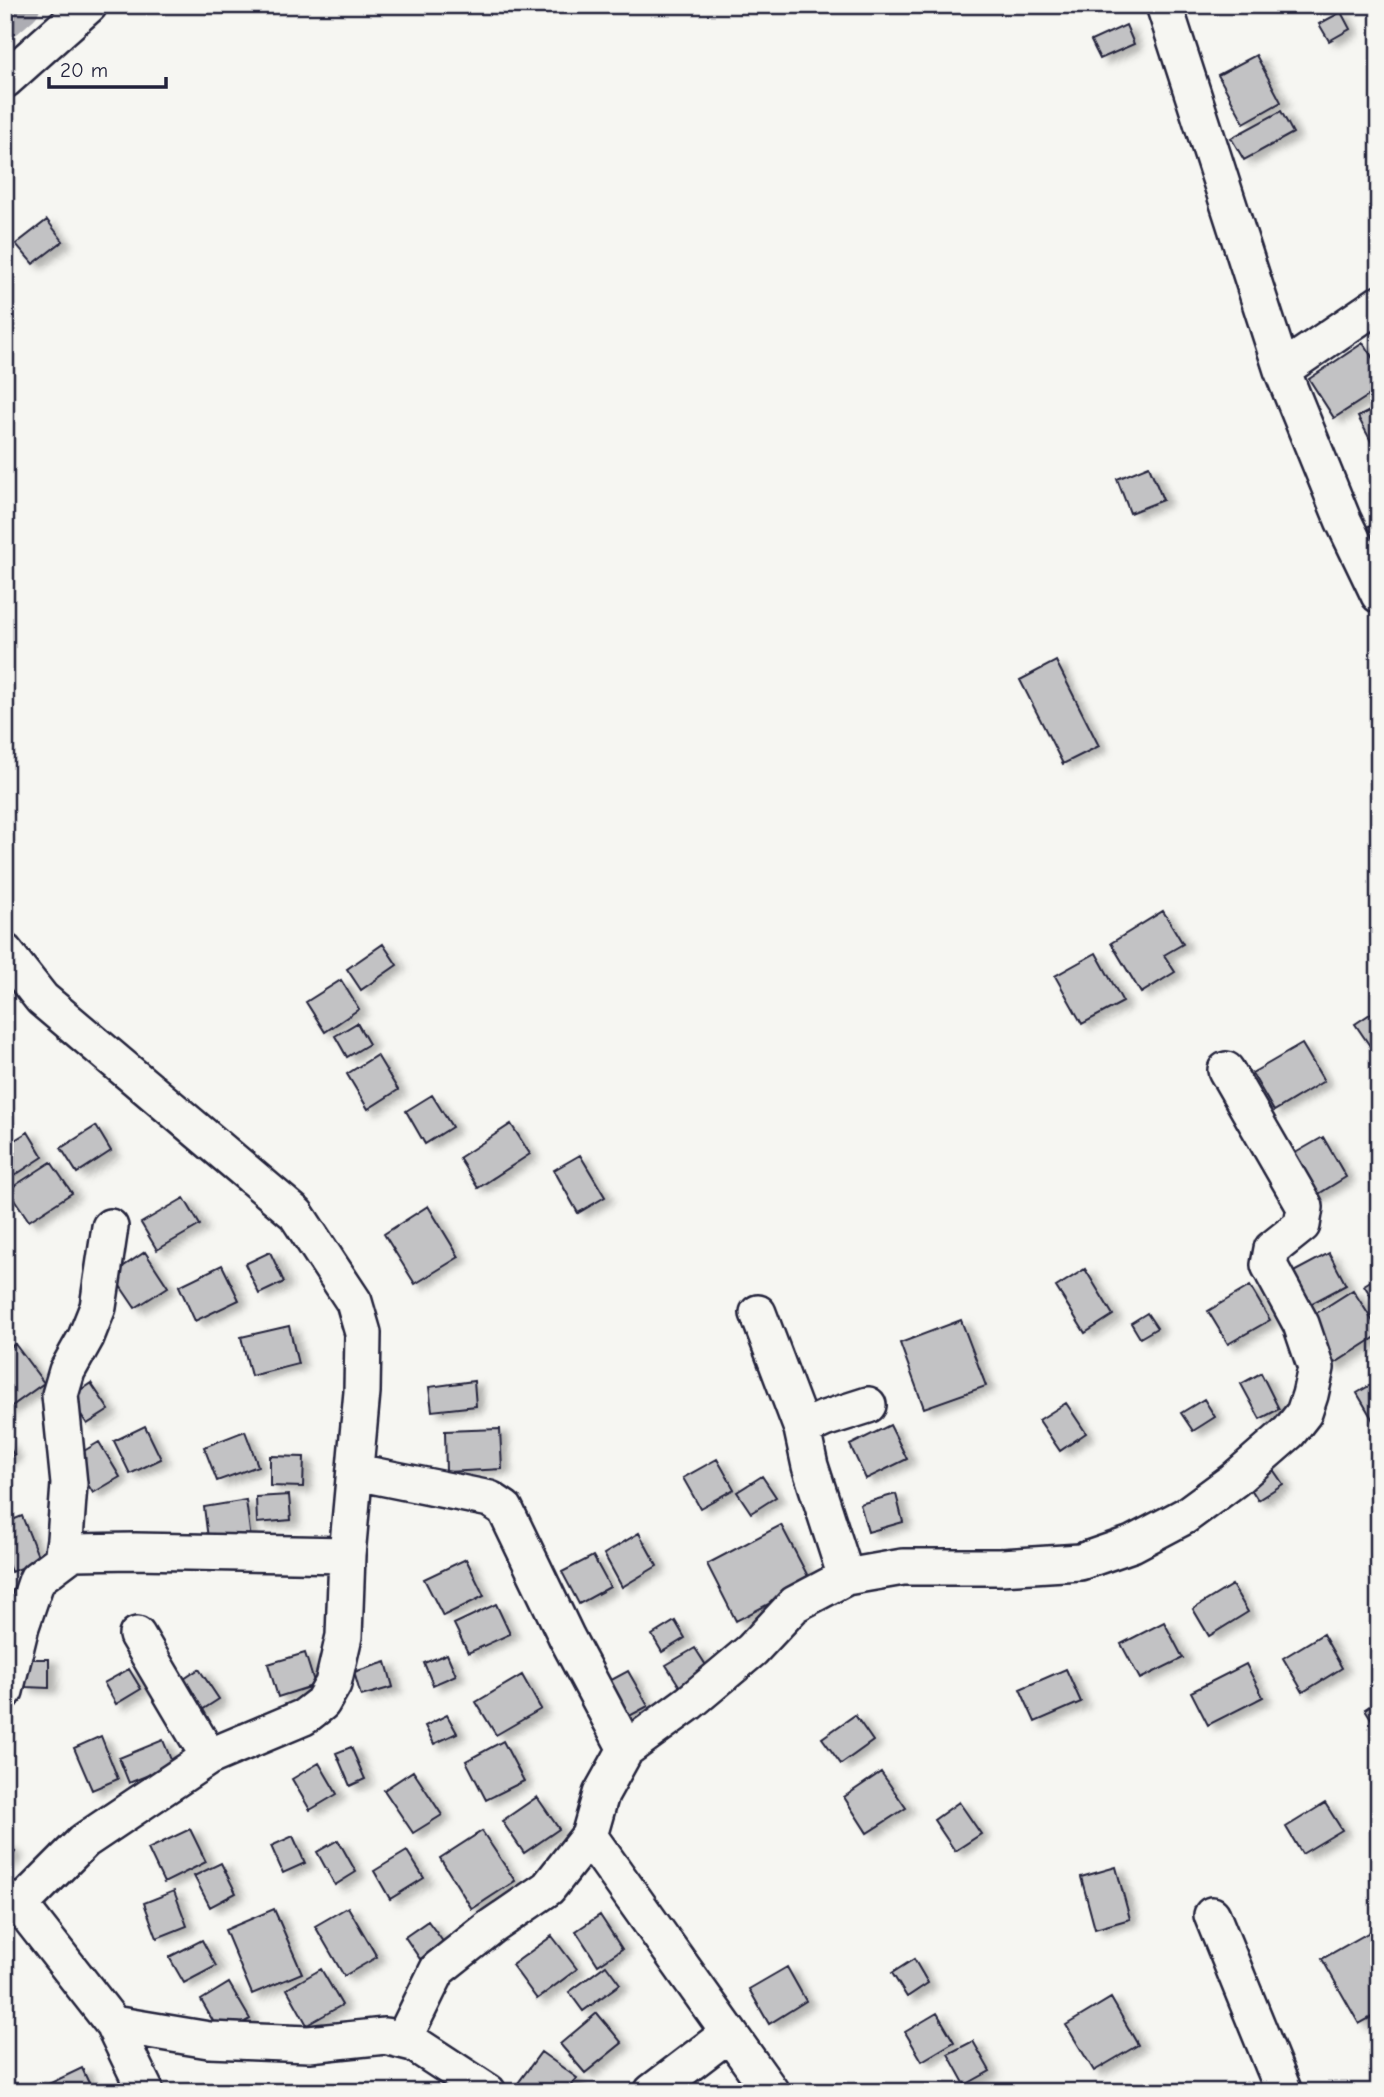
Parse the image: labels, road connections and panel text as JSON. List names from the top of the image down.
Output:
{
  "scale_bar": "20 m"
}
